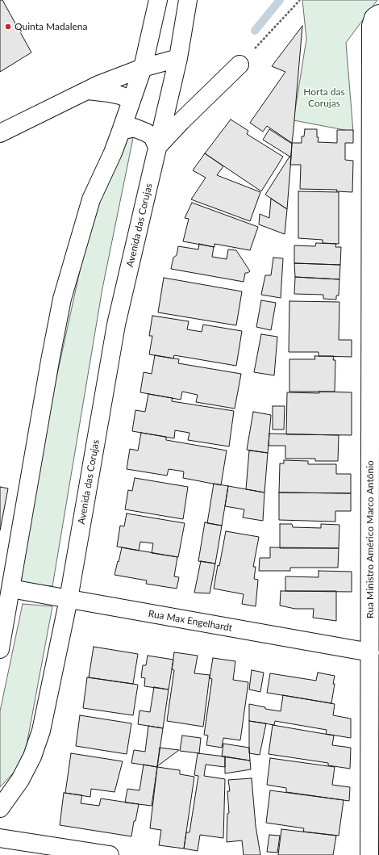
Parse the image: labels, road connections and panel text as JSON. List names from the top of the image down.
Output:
{
  "streets": {
    "street": ["Avenida das Corujas", "Rua Ministro Américo Marco Antônio", "Rua Max Engelhardt"]
  },
  "crossings": [
    ["Avenida das Corujas", "Rua Max Engelhardt"],
    ["Rua Ministro Américo Marco Antônio", "Rua Max Engelhardt"]
  ],
  "parks": ["Horta das Corujas"],
  "places": ["Quinta Madalena"]
}
